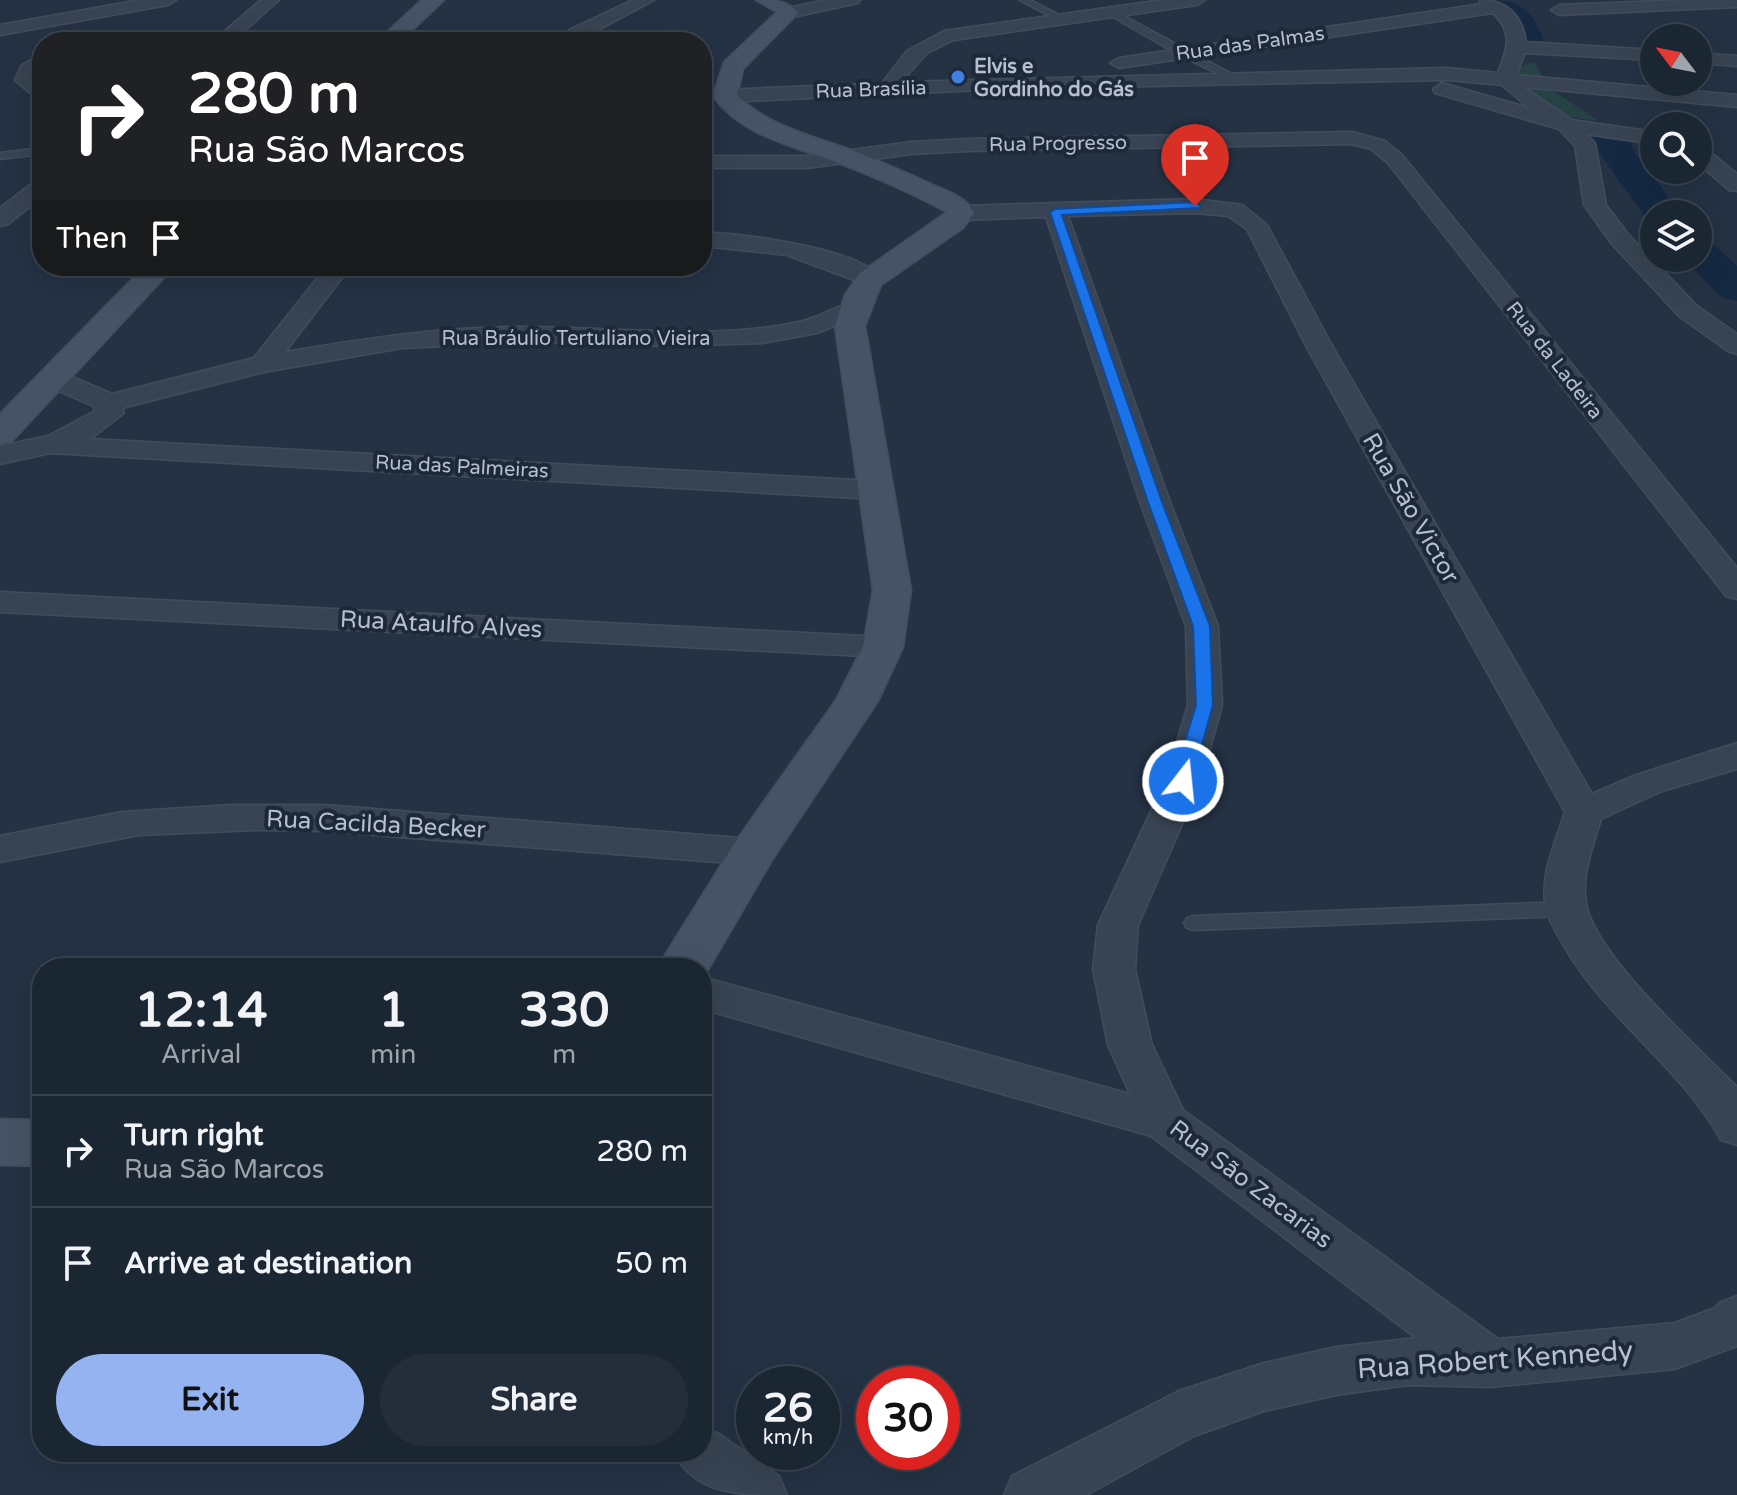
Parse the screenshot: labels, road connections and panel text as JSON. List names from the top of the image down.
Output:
{
  "streets": {
    "street": [
      "Rua das Palmas",
      "Rua Brasília",
      "Rua Progresso",
      "Rua Bráulio Tertuliano Vieira",
      "Rua da Ladeira",
      "Rua das Palmeiras",
      "Rua São Victor",
      "Rua Ataulfo Alves",
      "Rua Cacilda Becker",
      "Rua São Zacarias",
      "Rua Robert Kennedy"
    ]
  },
  "crossings": [
    ["Rua das Palmas", "Rua Brasília"],
    ["Rua Progresso", "Rua da Ladeira"],
    ["Rua São Victor", "Rua São Zacarias"],
    ["Rua São Zacarias", "Rua Robert Kennedy"]
  ],
  "places": ["Elvis e Gordinho do Gás"],
  "north": "top left",
  "page": {
    "turn": ["280 m", "Rua São Marcos"],
    "then": "Then",
    "eta": [
      "12:14",
      "Arrival",
      "1",
      "min",
      "330",
      "m"
    ],
    "list": [
      {
        "name": "Turn right",
        "note": "Rua São Marcos",
        "value": "280 m"
      },
      {
        "name": "Arrive at destination",
        "value": "50 m"
      }
    ],
    "buttons": ["Exit", "Share"],
    "speed": "26 km/h",
    "limit": "30"
  }
}
